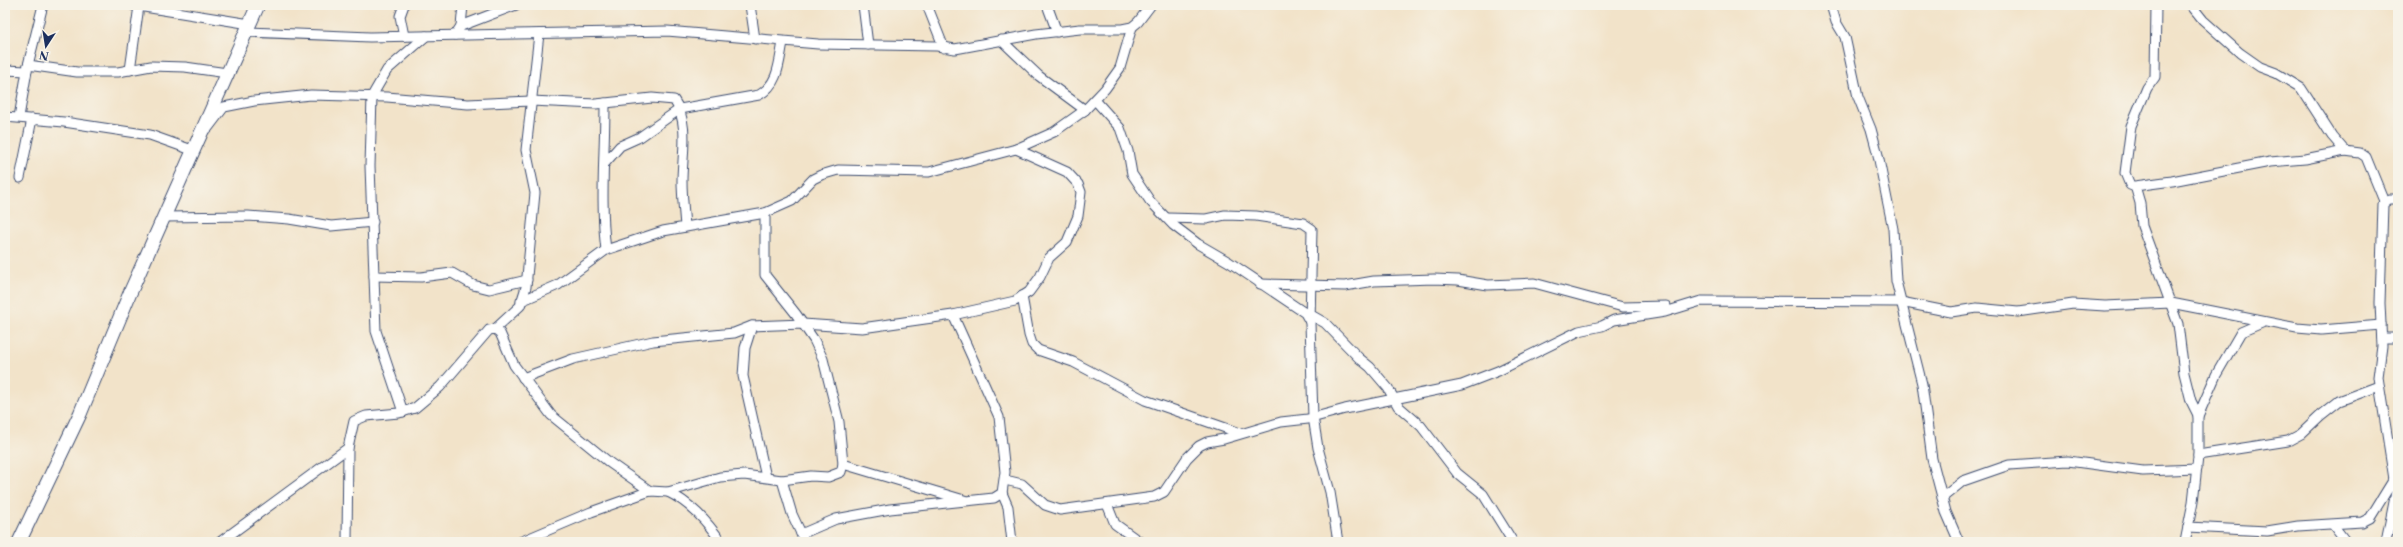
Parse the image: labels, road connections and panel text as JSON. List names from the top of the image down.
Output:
{
  "north": "bottom"
}
